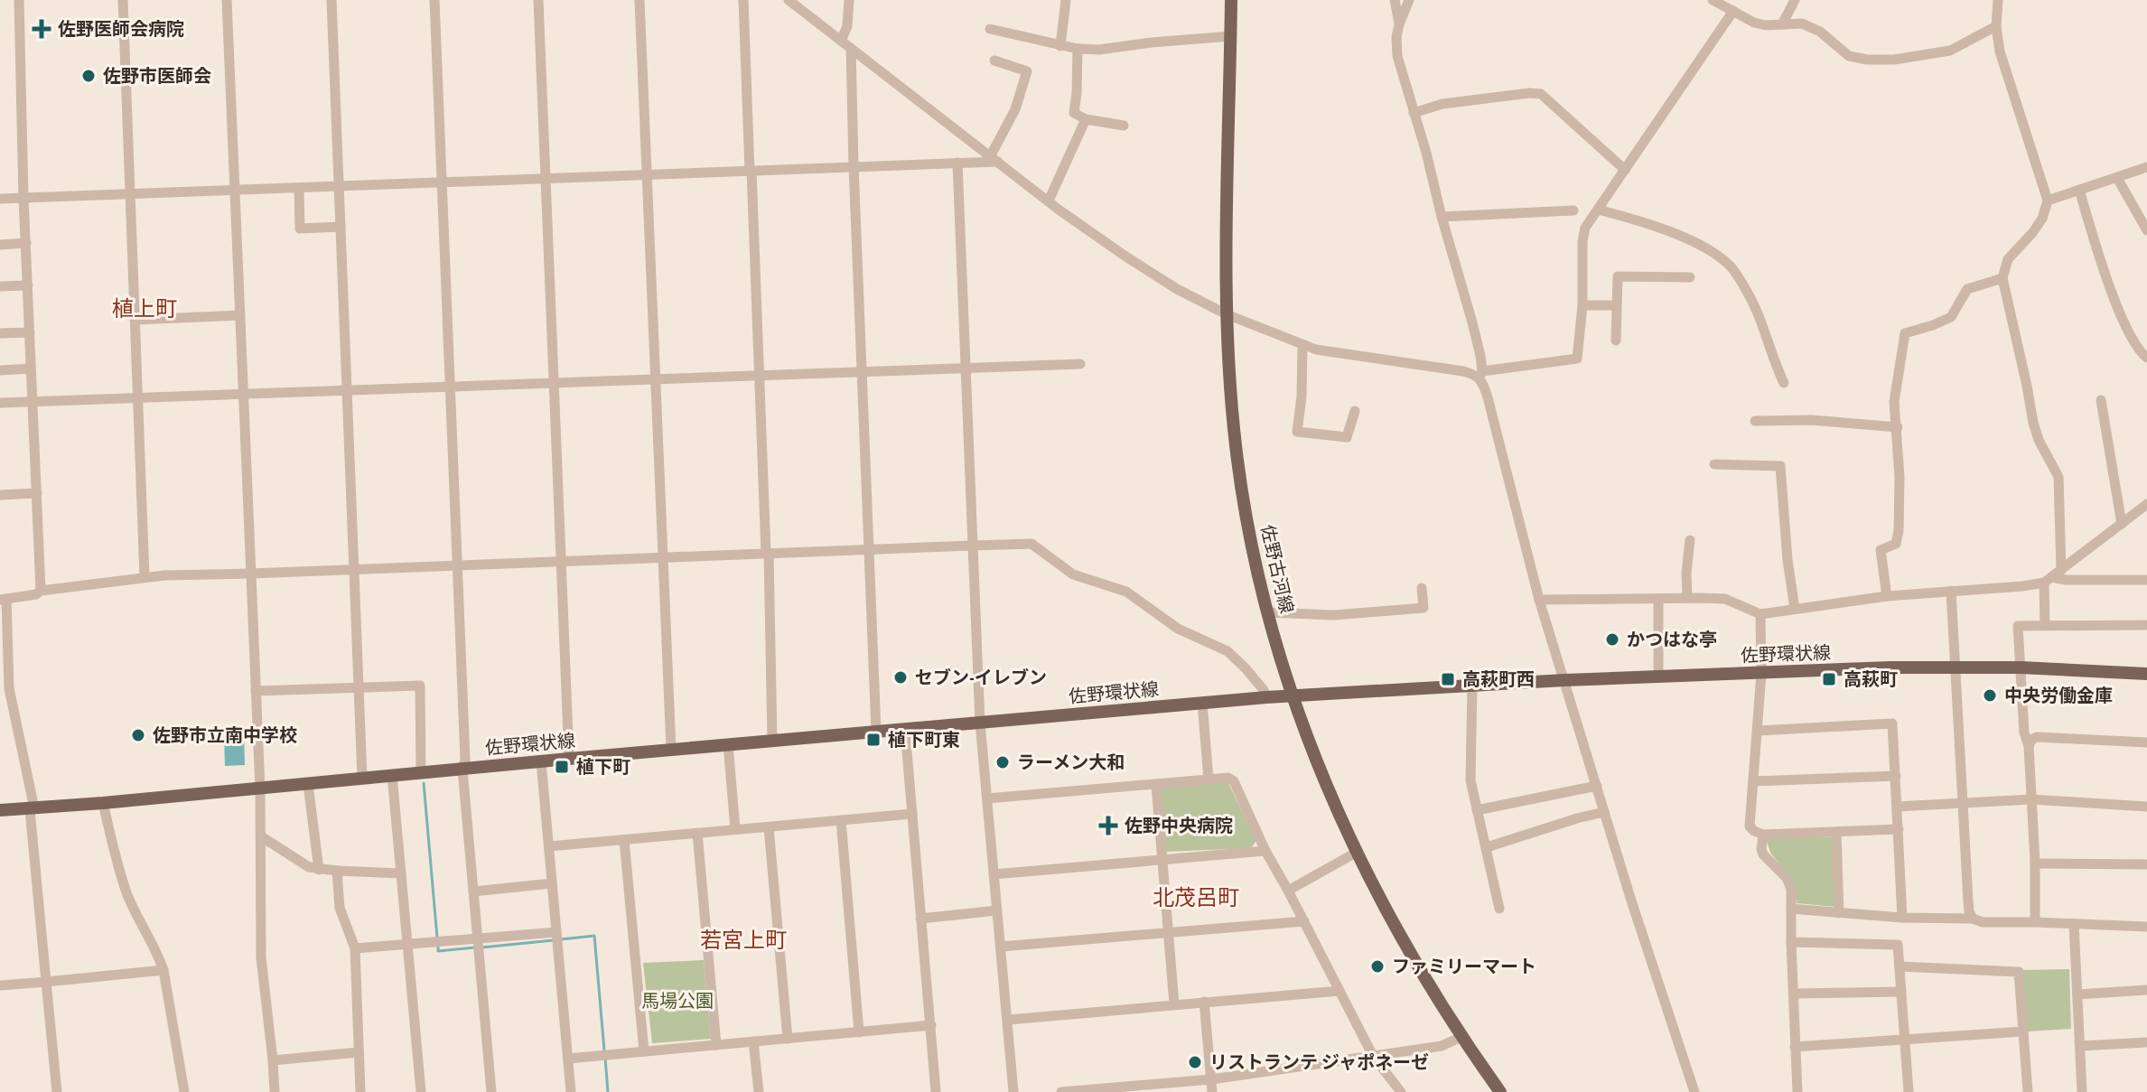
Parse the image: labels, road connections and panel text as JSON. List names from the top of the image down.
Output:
{
  "streets": {
    "main road": ["佐野古河線", "佐野環状線"]
  },
  "crossings": [
    ["佐野古河線", "佐野環状線"]
  ],
  "districts": ["植上町", "北茂呂町", "若宮上町"],
  "parks": ["馬場公園"],
  "places": {
    "health": ["佐野医師会病院", "佐野中央病院"],
    "other": [
      "佐野市医師会",
      "かつはな亭",
      "セブン-イレブン",
      "中央労働金庫",
      "佐野市立南中学校",
      "ラーメン大和",
      "ファミリーマート",
      "リストランテ ジャポネーゼ"
    ],
    "transit": [
      "高萩町西",
      "高萩町",
      "植下町東",
      "植下町"
    ]
  }
}
